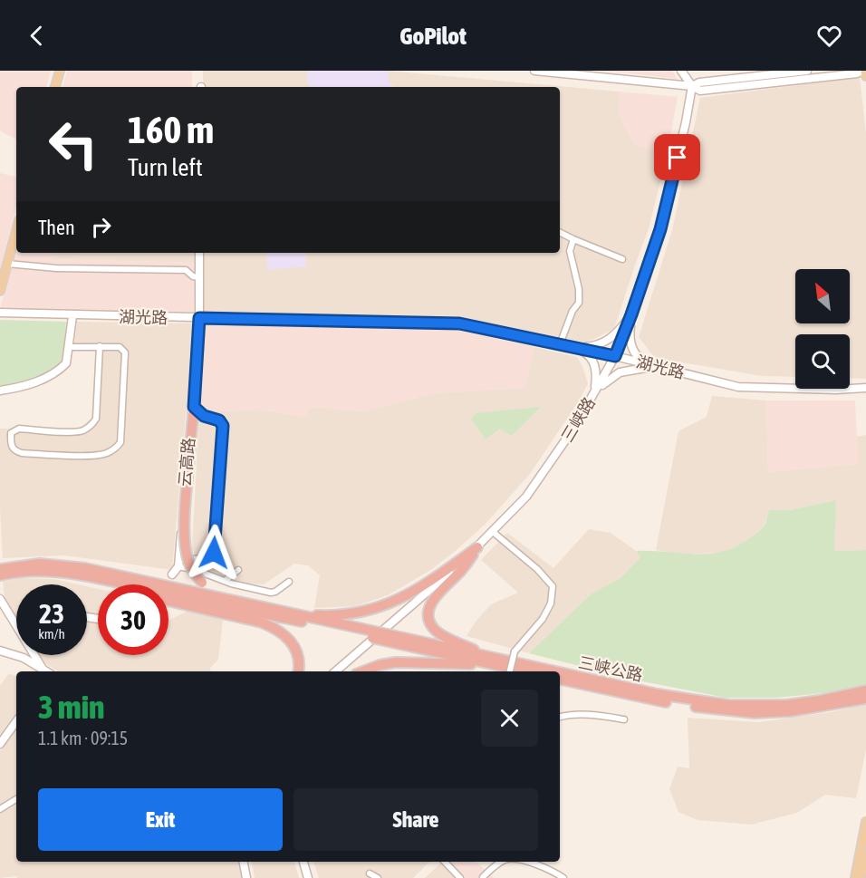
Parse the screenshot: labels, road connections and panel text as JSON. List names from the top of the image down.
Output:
{
  "streets": {
    "highway": ["三峡公路"],
    "main road": ["湖光路", "三峡路", "云高路"]
  },
  "crossings": [
    ["湖光路", "三峡路"],
    ["湖光路", "云高路"]
  ],
  "north": "top left",
  "page": {
    "header": "GoPilot",
    "turn": ["160 m", "Turn left"],
    "then": "Then",
    "speed": "23 km/h",
    "limit": "30",
    "heading": ["3 min", "1.1 km · 09:15"],
    "buttons": ["Exit", "Share"]
  }
}
